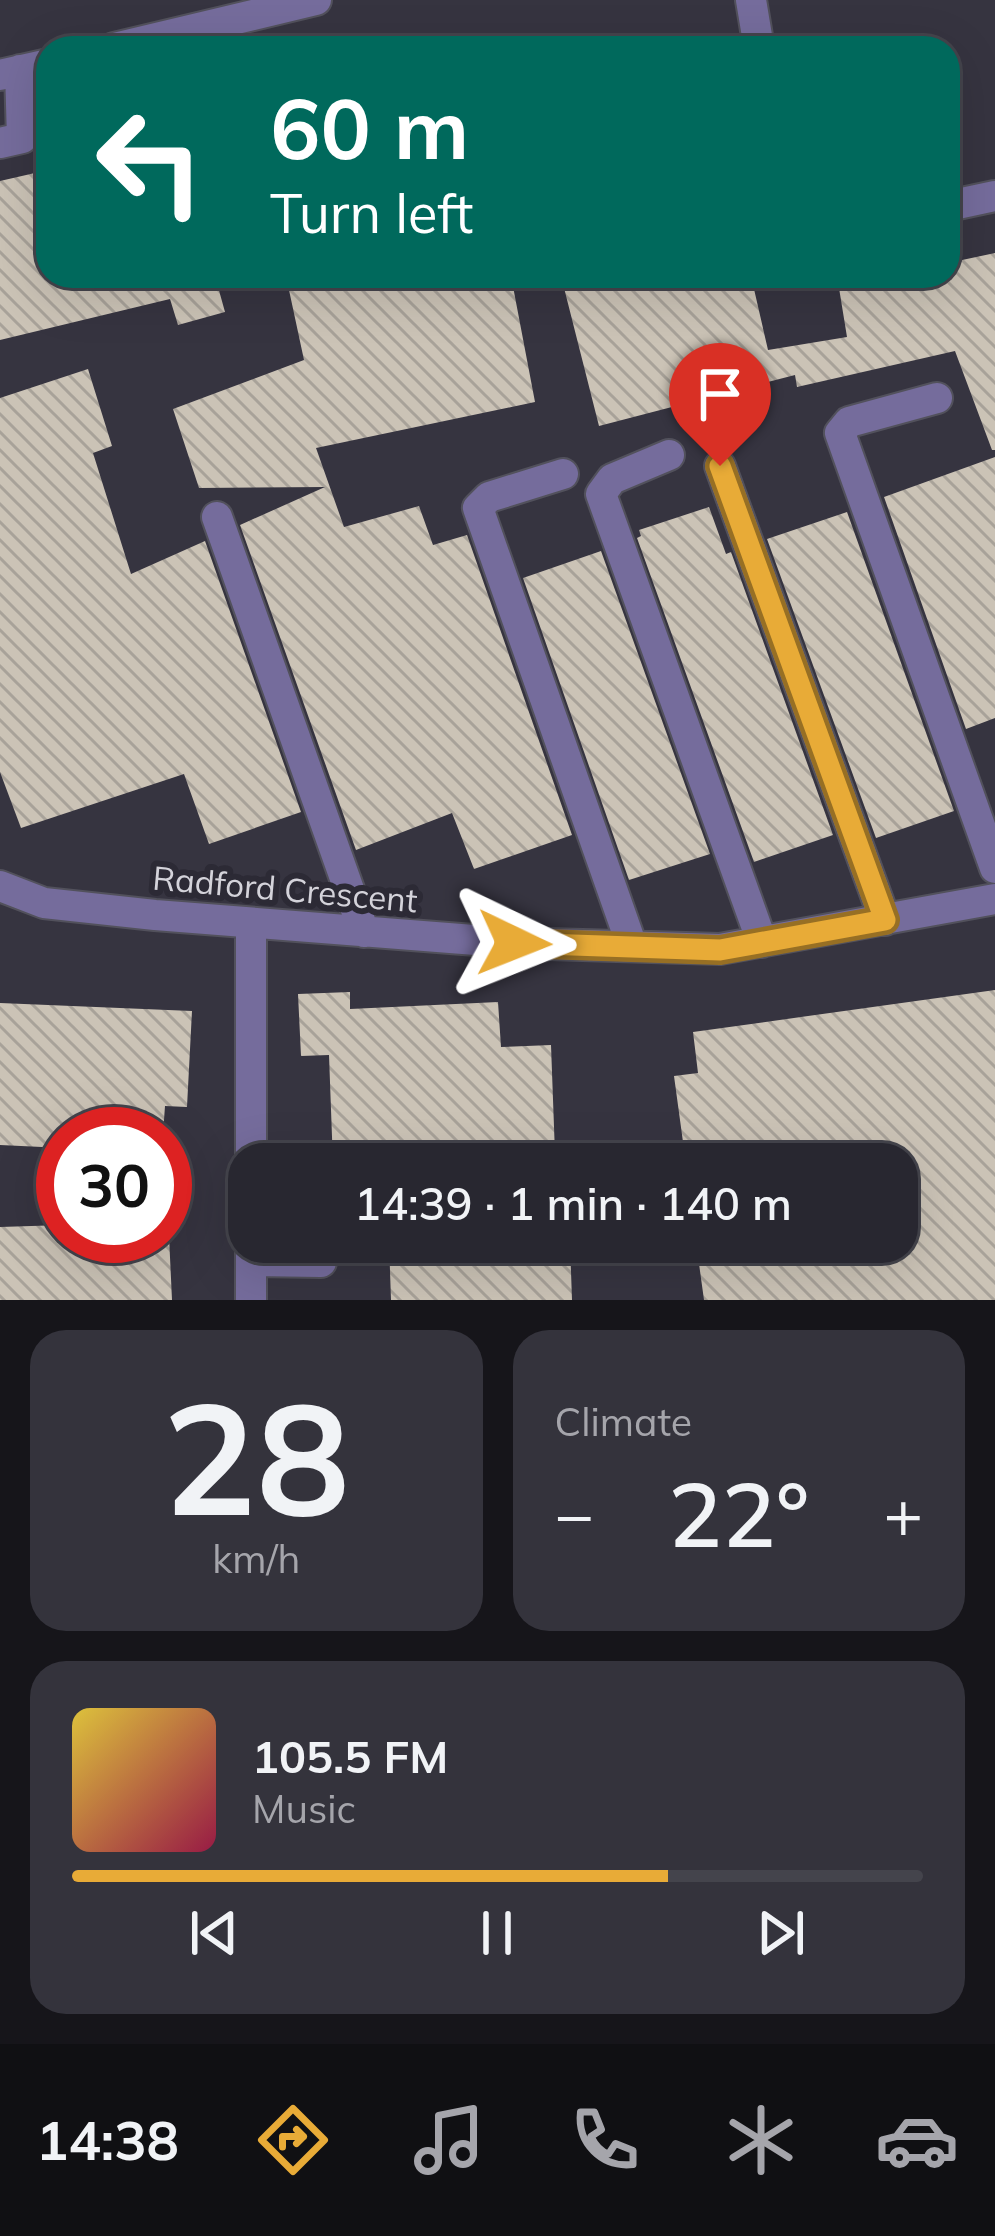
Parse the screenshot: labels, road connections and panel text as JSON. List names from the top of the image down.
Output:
{
  "streets": {
    "street": ["Radford Crescent"]
  },
  "page": {
    "turn": ["60 m", "Turn left"],
    "limit": "30",
    "trip": "14:39 · 1 min · 140 m",
    "tile": [
      ["28", "km/h"],
      "Climate"
    ],
    "heat": ["−", "22°", "+"],
    "song": ["105.5 FM", "Music"],
    "tabs": "14:38"
  }
}
